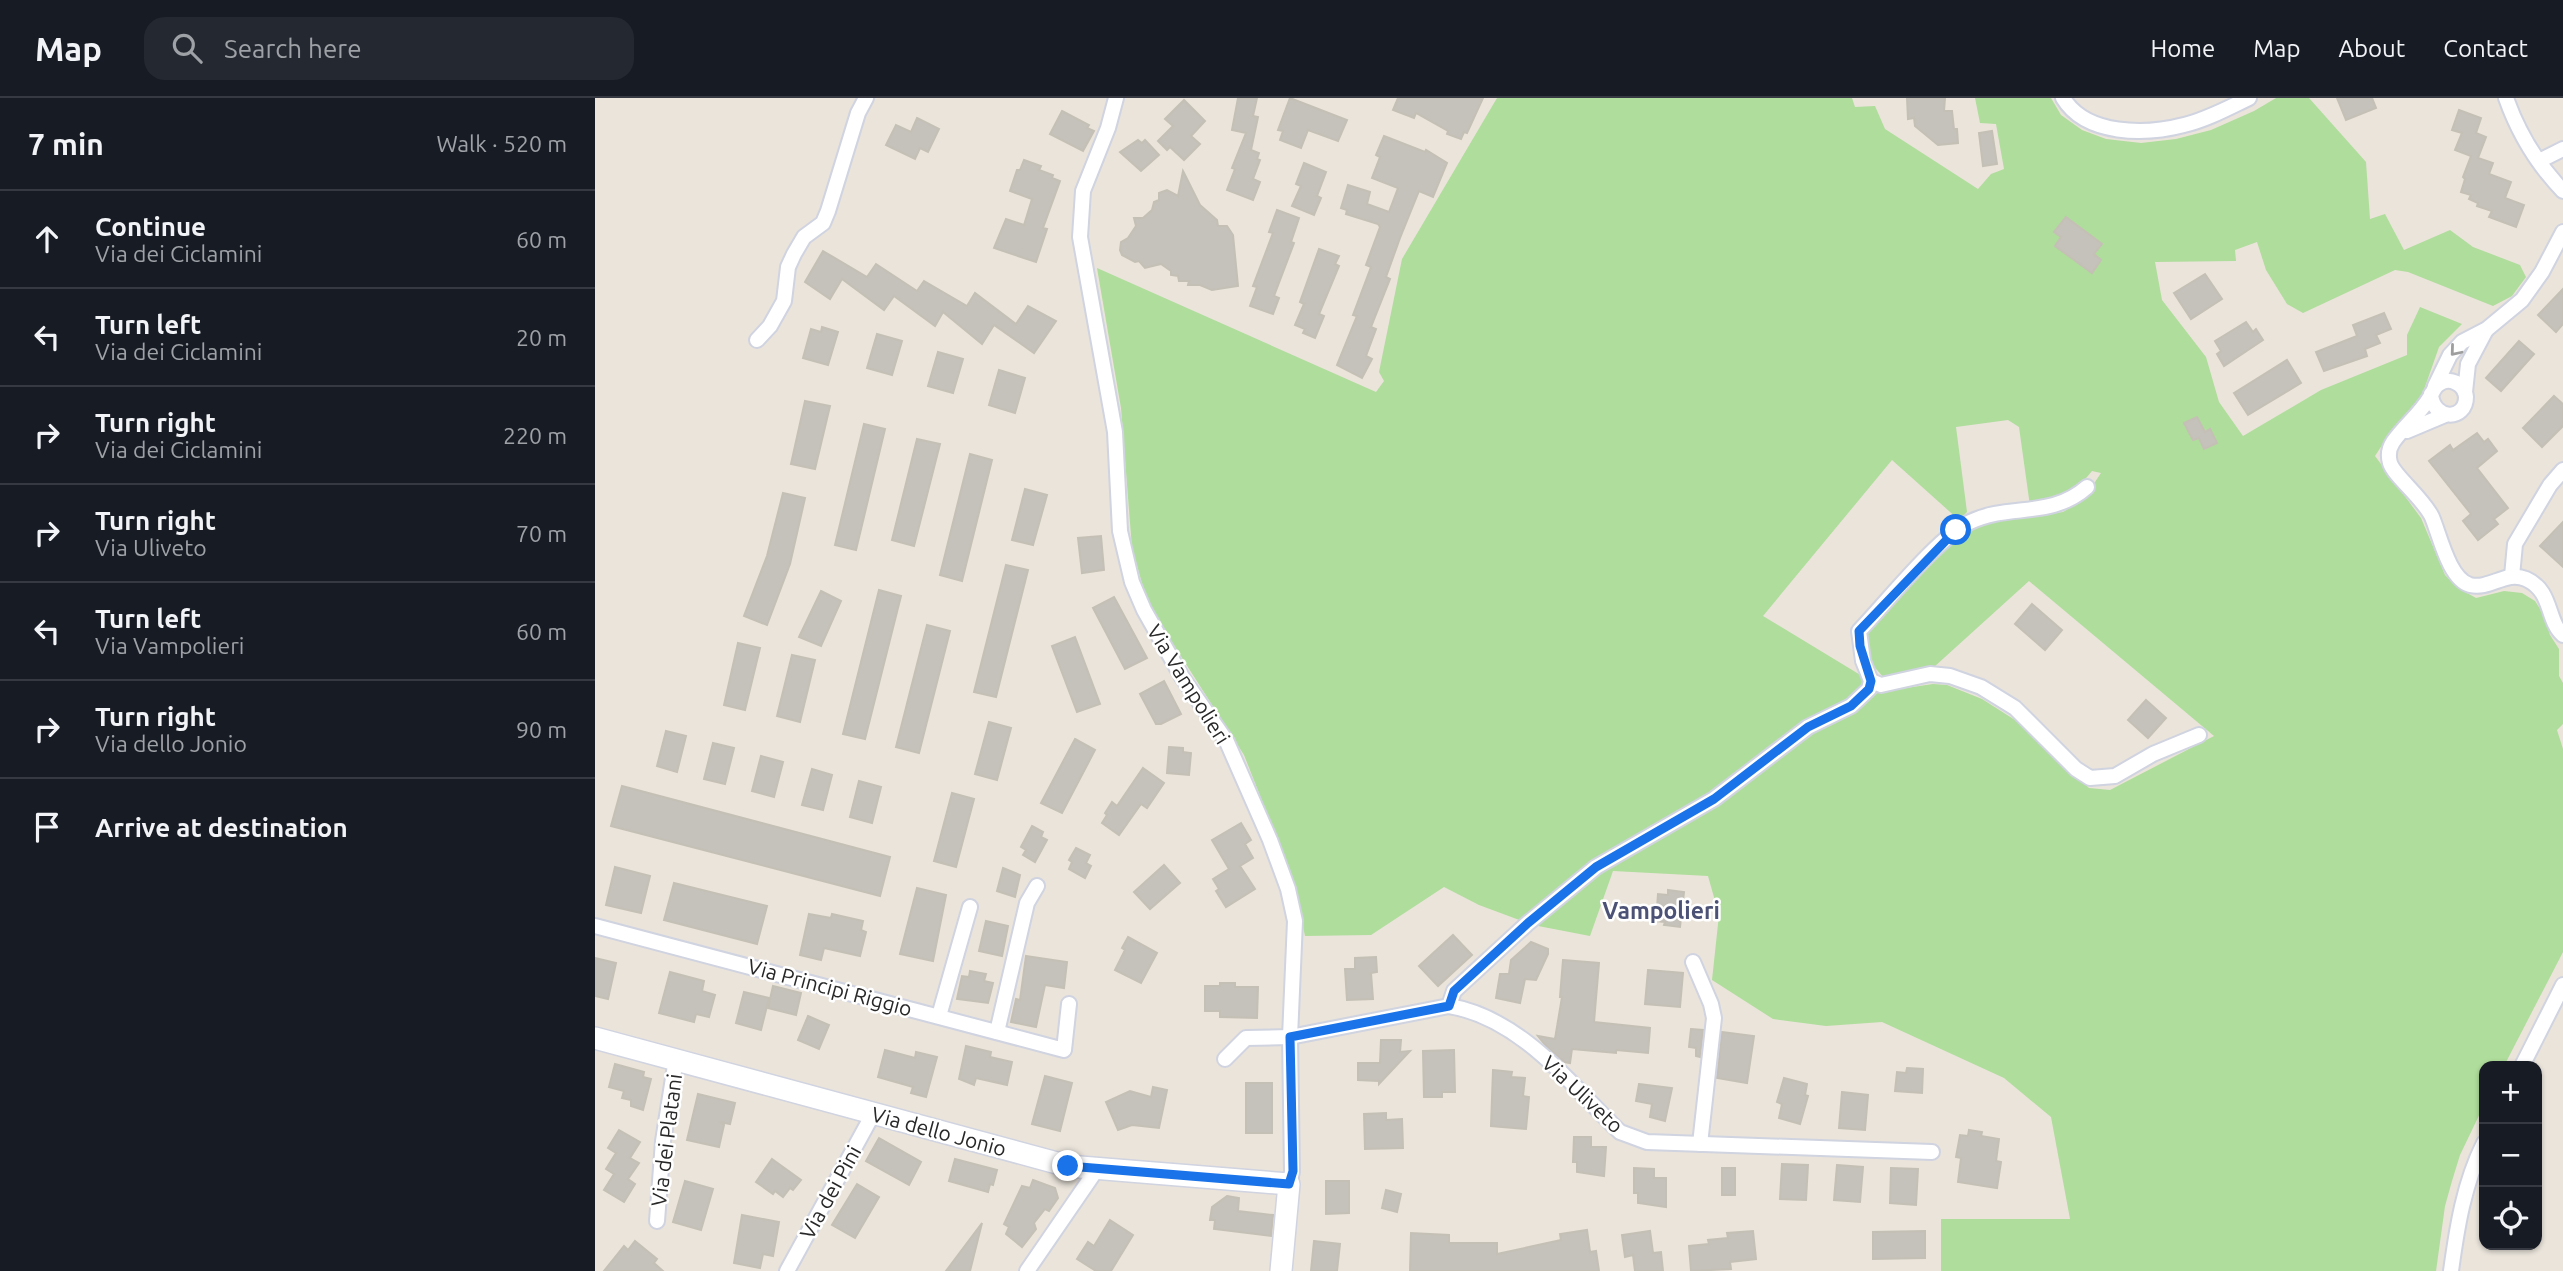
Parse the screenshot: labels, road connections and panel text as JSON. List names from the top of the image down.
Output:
{
  "streets": {
    "street": [
      "Via Vampolieri",
      "Via Principi Riggio",
      "Via Uliveto",
      "Via dello Jonio",
      "Via dei Platani",
      "Via dei Pini"
    ]
  },
  "crossings": [
    ["Via Vampolieri", "Via Uliveto"],
    ["Via Vampolieri", "Via dello Jonio"],
    ["Via dello Jonio", "Via dei Platani"],
    ["Via dello Jonio", "Via dei Pini"]
  ],
  "districts": ["Vampolieri"],
  "page": {
    "header": "Map",
    "search": "Search here",
    "nav": [
      "Home",
      "Map",
      "About",
      "Contact"
    ],
    "heading": ["7 min", "Walk · 520 m"],
    "list": [
      ["Continue", "Via dei Ciclamini", "60 m"],
      ["Turn left", "Via dei Ciclamini", "20 m"],
      ["Turn right", "Via dei Ciclamini", "220 m"],
      ["Turn right", "Via Uliveto", "70 m"],
      ["Turn left", "Via Vampolieri", "60 m"],
      ["Turn right", "Via dello Jonio", "90 m"],
      "Arrive at destination"
    ],
    "map_buttons": ["+", "−"]
  }
}
